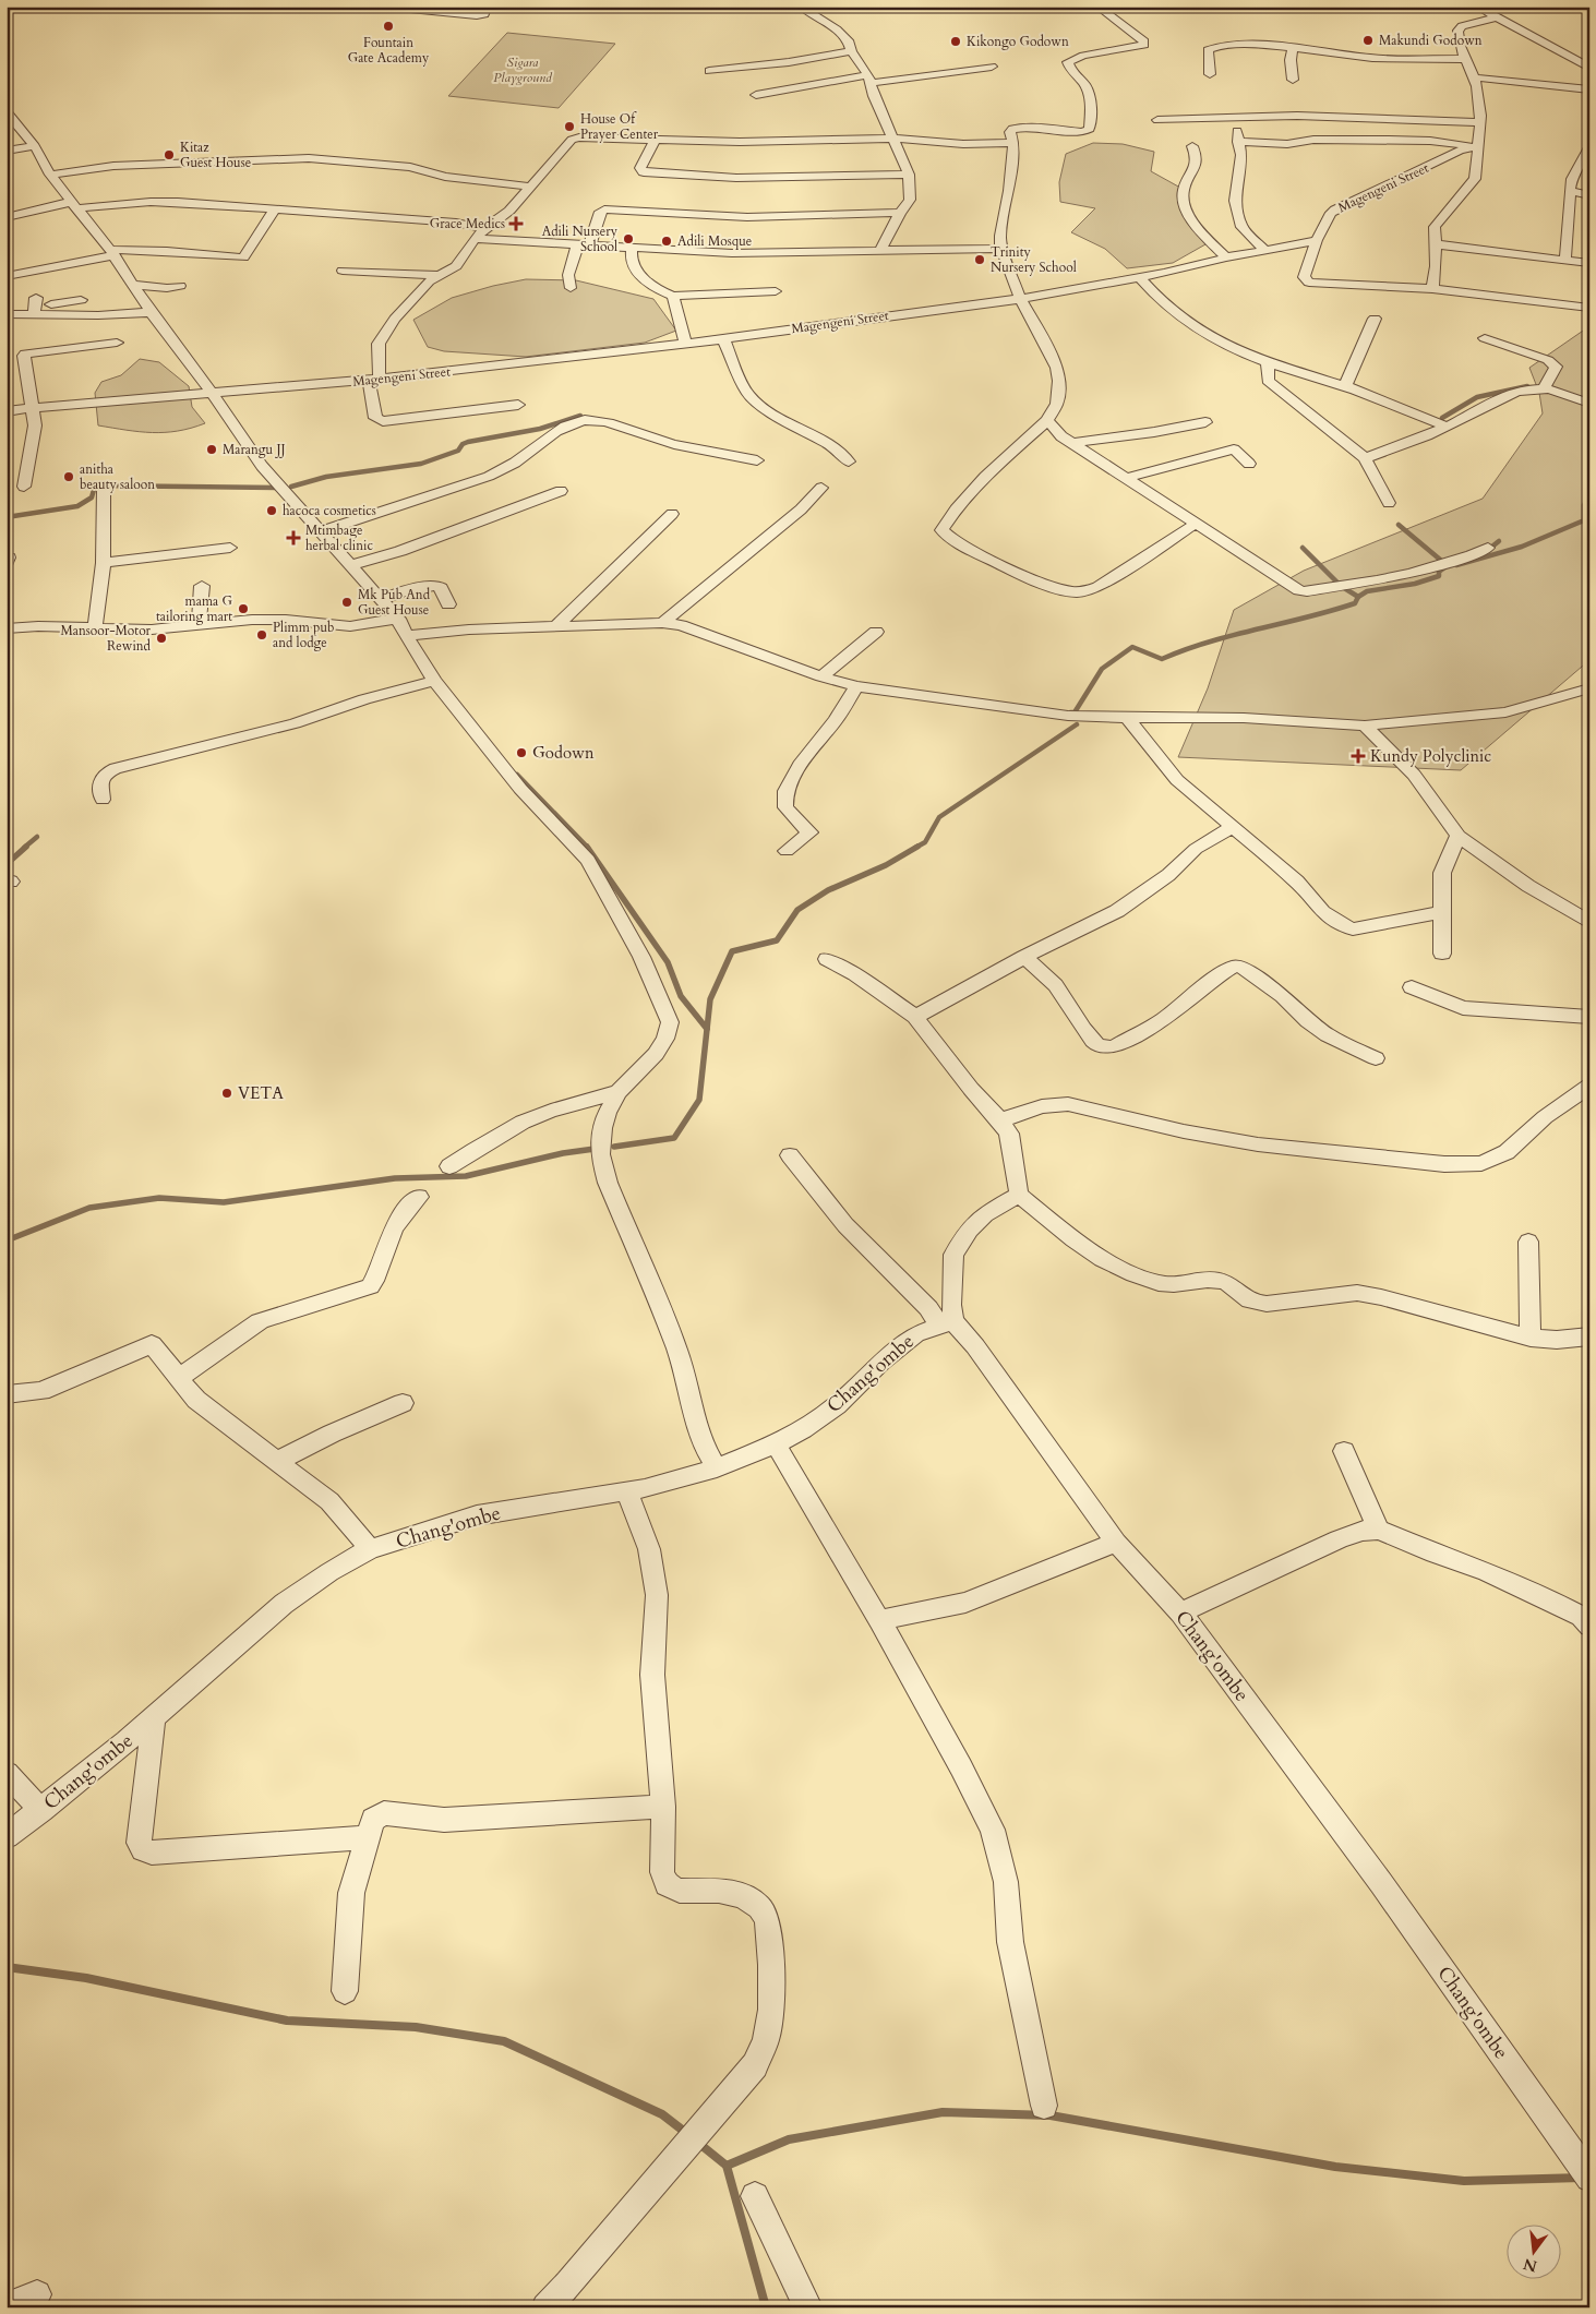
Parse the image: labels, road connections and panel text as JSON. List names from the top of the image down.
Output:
{
  "streets": {
    "street": ["Magengeni Street", "Chang'ombe"]
  },
  "parks": ["Sigara Playground"],
  "places": {
    "other": [
      "Fountain Gate Academy",
      "Makundi Godown",
      "Kikongo Godown",
      "House Of Prayer Center",
      "Kitaz Guest House",
      "Adili Nursery School",
      "Adili Mosque",
      "Trinity Nursery School",
      "Marangu JJ",
      "anitha beauty saloon",
      "hacoca cosmetics",
      "Mk Pub And Guest House",
      "mama G tailoring mart",
      "Plimm pub and lodge",
      "Mansoor-Motor Rewind",
      "Godown",
      "VETA"
    ],
    "health": ["Grace Medics", "Mtimbage herbal clinic", "Kundy Polyclinic"]
  },
  "north": "bottom"
}
